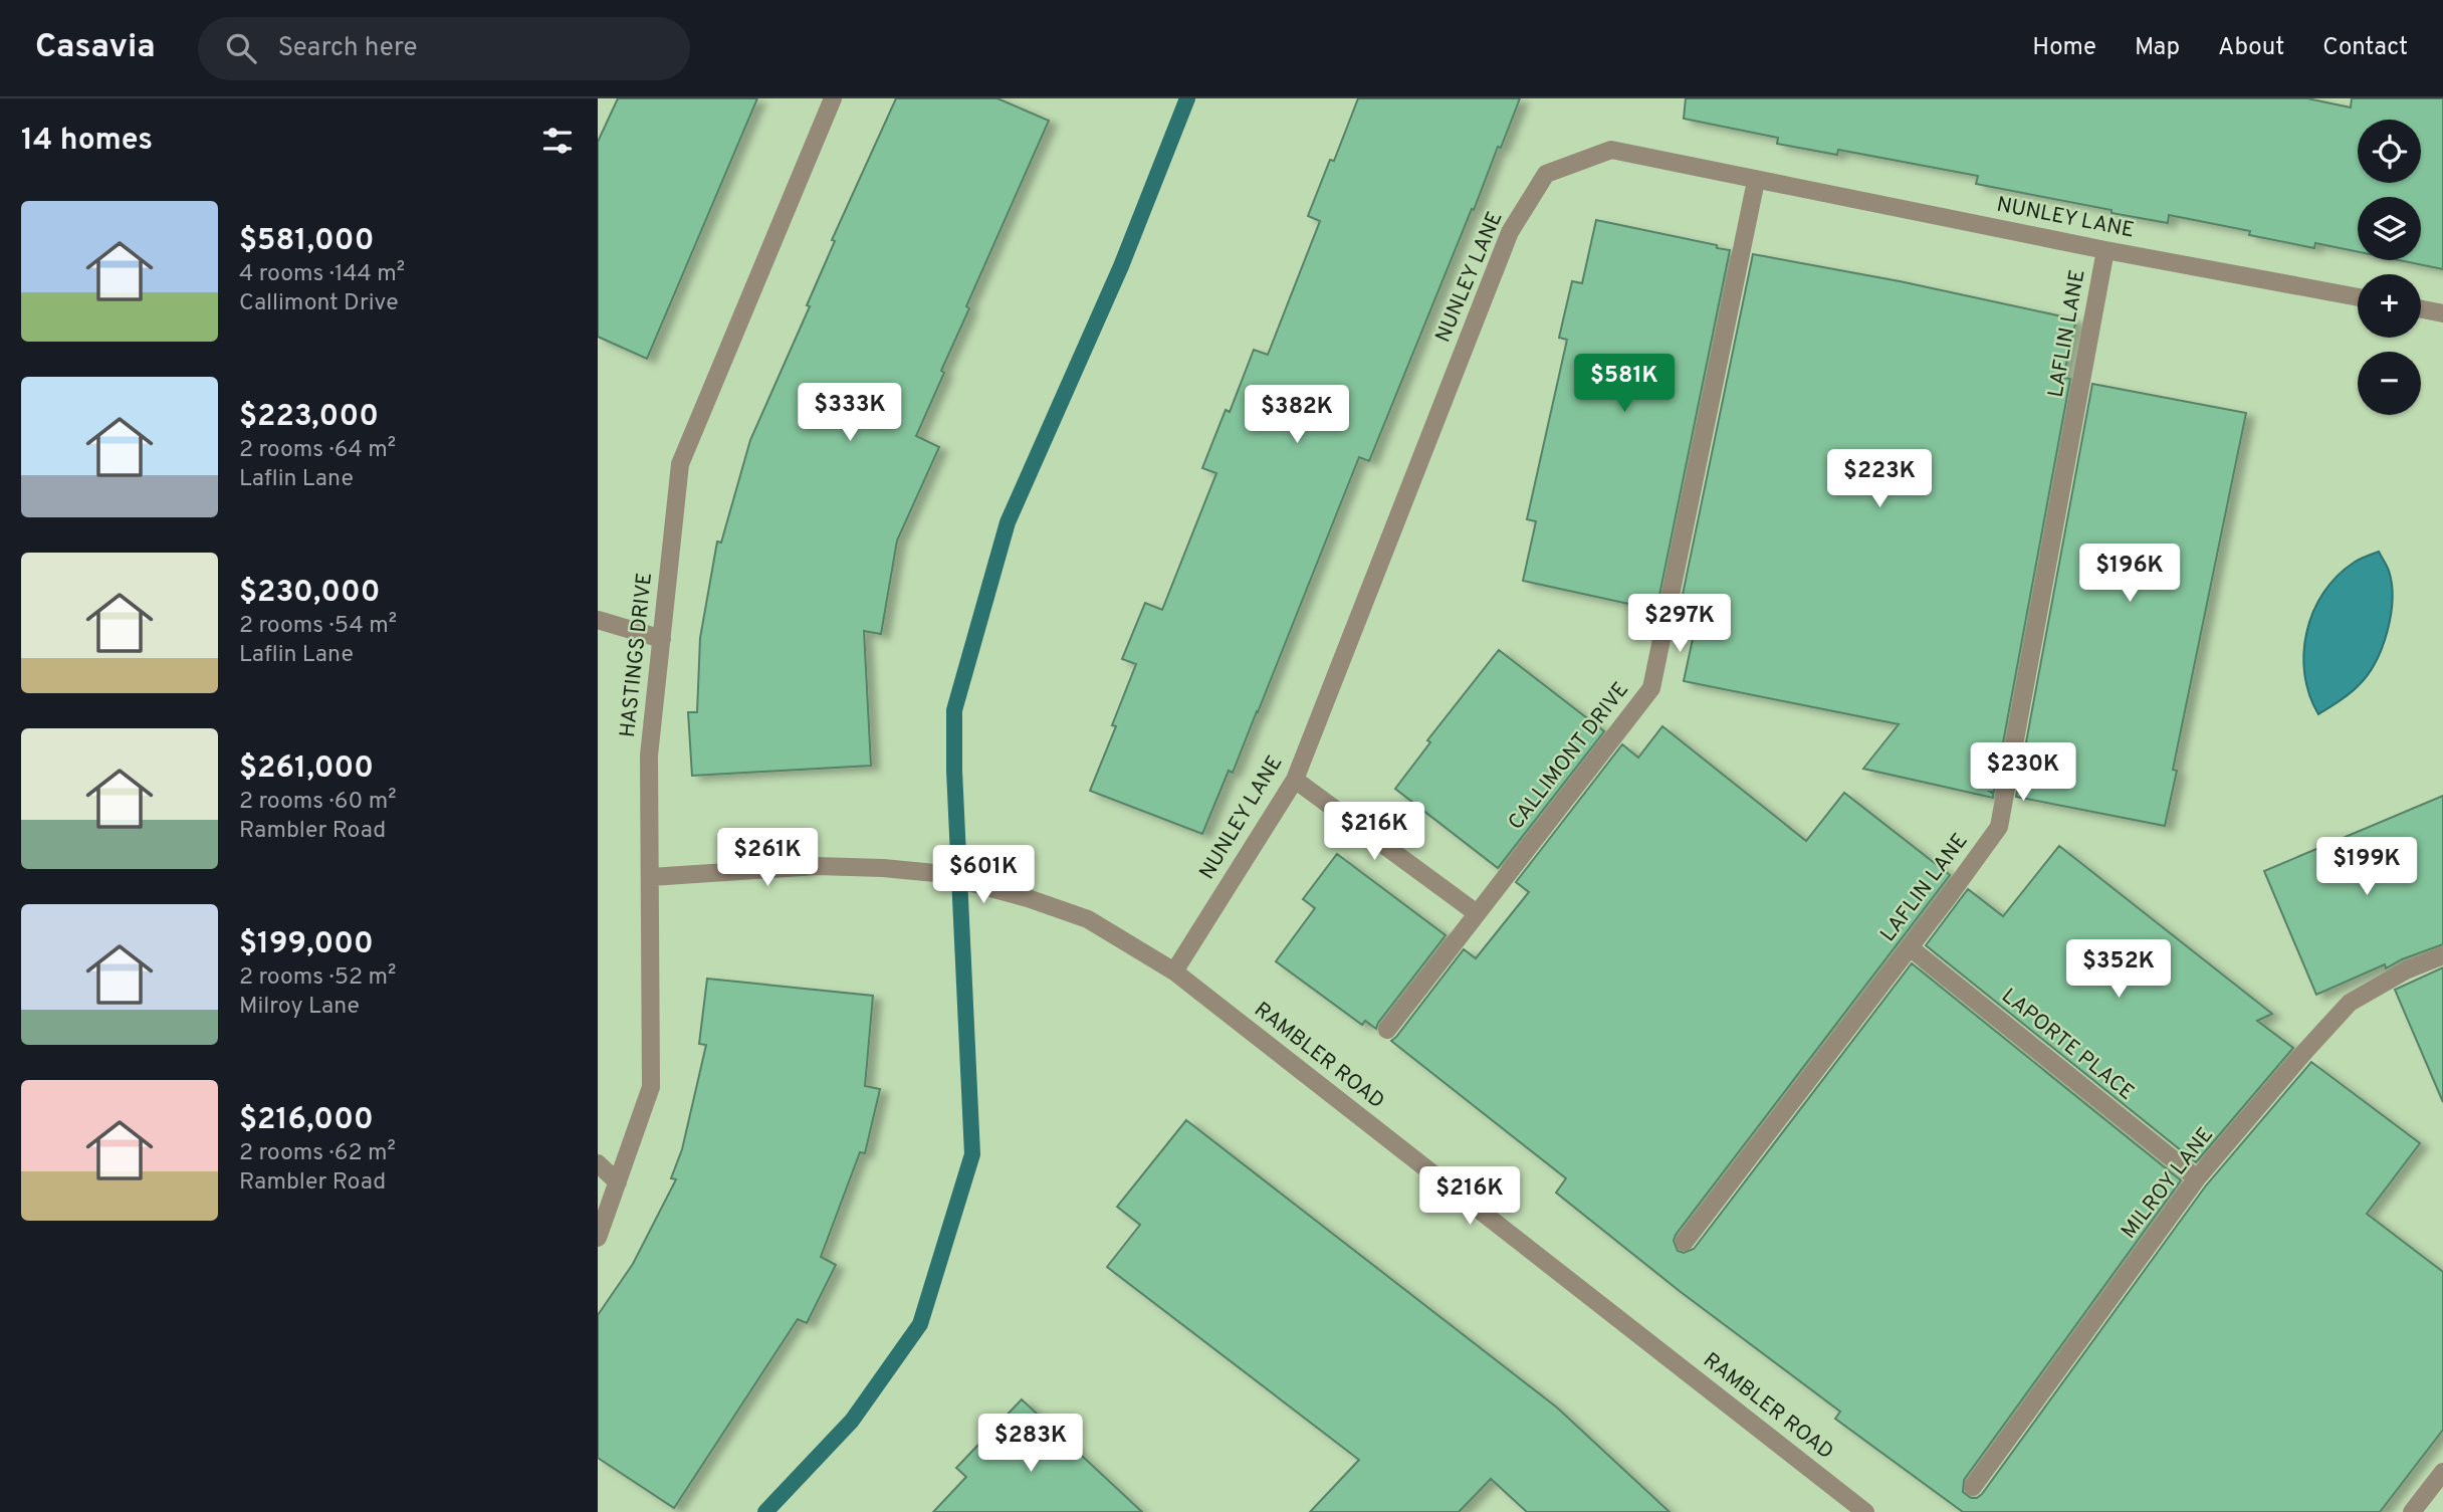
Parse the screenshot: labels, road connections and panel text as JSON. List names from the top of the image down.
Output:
{
  "streets": {
    "street": [
      "NUNLEY LANE",
      "LAFLIN LANE",
      "HASTINGS DRIVE",
      "CALLIMONT DRIVE",
      "LAPORTE PLACE",
      "RAMBLER ROAD",
      "MILROY LANE"
    ]
  },
  "crossings": [
    ["NUNLEY LANE", "LAFLIN LANE"],
    ["NUNLEY LANE", "CALLIMONT DRIVE"],
    ["NUNLEY LANE", "RAMBLER ROAD"],
    ["LAFLIN LANE", "LAPORTE PLACE"],
    ["HASTINGS DRIVE", "RAMBLER ROAD"],
    ["LAPORTE PLACE", "MILROY LANE"]
  ],
  "page": {
    "header": "Casavia",
    "search": "Search here",
    "nav": [
      "Home",
      "Map",
      "About",
      "Contact"
    ],
    "heading": "14 homes",
    "map_buttons": ["+", "−"],
    "list": [
      {
        "name": "$581,000",
        "note": "4 rooms · 144 m² · Callimont Drive"
      },
      {
        "name": "$223,000",
        "note": "2 rooms · 64 m² · Laflin Lane"
      },
      {
        "name": "$230,000",
        "note": "2 rooms · 54 m² · Laflin Lane"
      },
      {
        "name": "$261,000",
        "note": "2 rooms · 60 m² · Rambler Road"
      },
      {
        "name": "$199,000",
        "note": "2 rooms · 52 m² · Milroy Lane"
      },
      {
        "name": "$216,000",
        "note": "2 rooms · 62 m² · Rambler Road"
      }
    ],
    "price": [
      "$581K",
      "$333K",
      "$382K",
      "$223K",
      "$196K",
      "$297K",
      "$230K",
      "$216K",
      "$261K",
      "$199K",
      "$601K",
      "$352K",
      "$216K",
      "$283K"
    ]
  }
}
